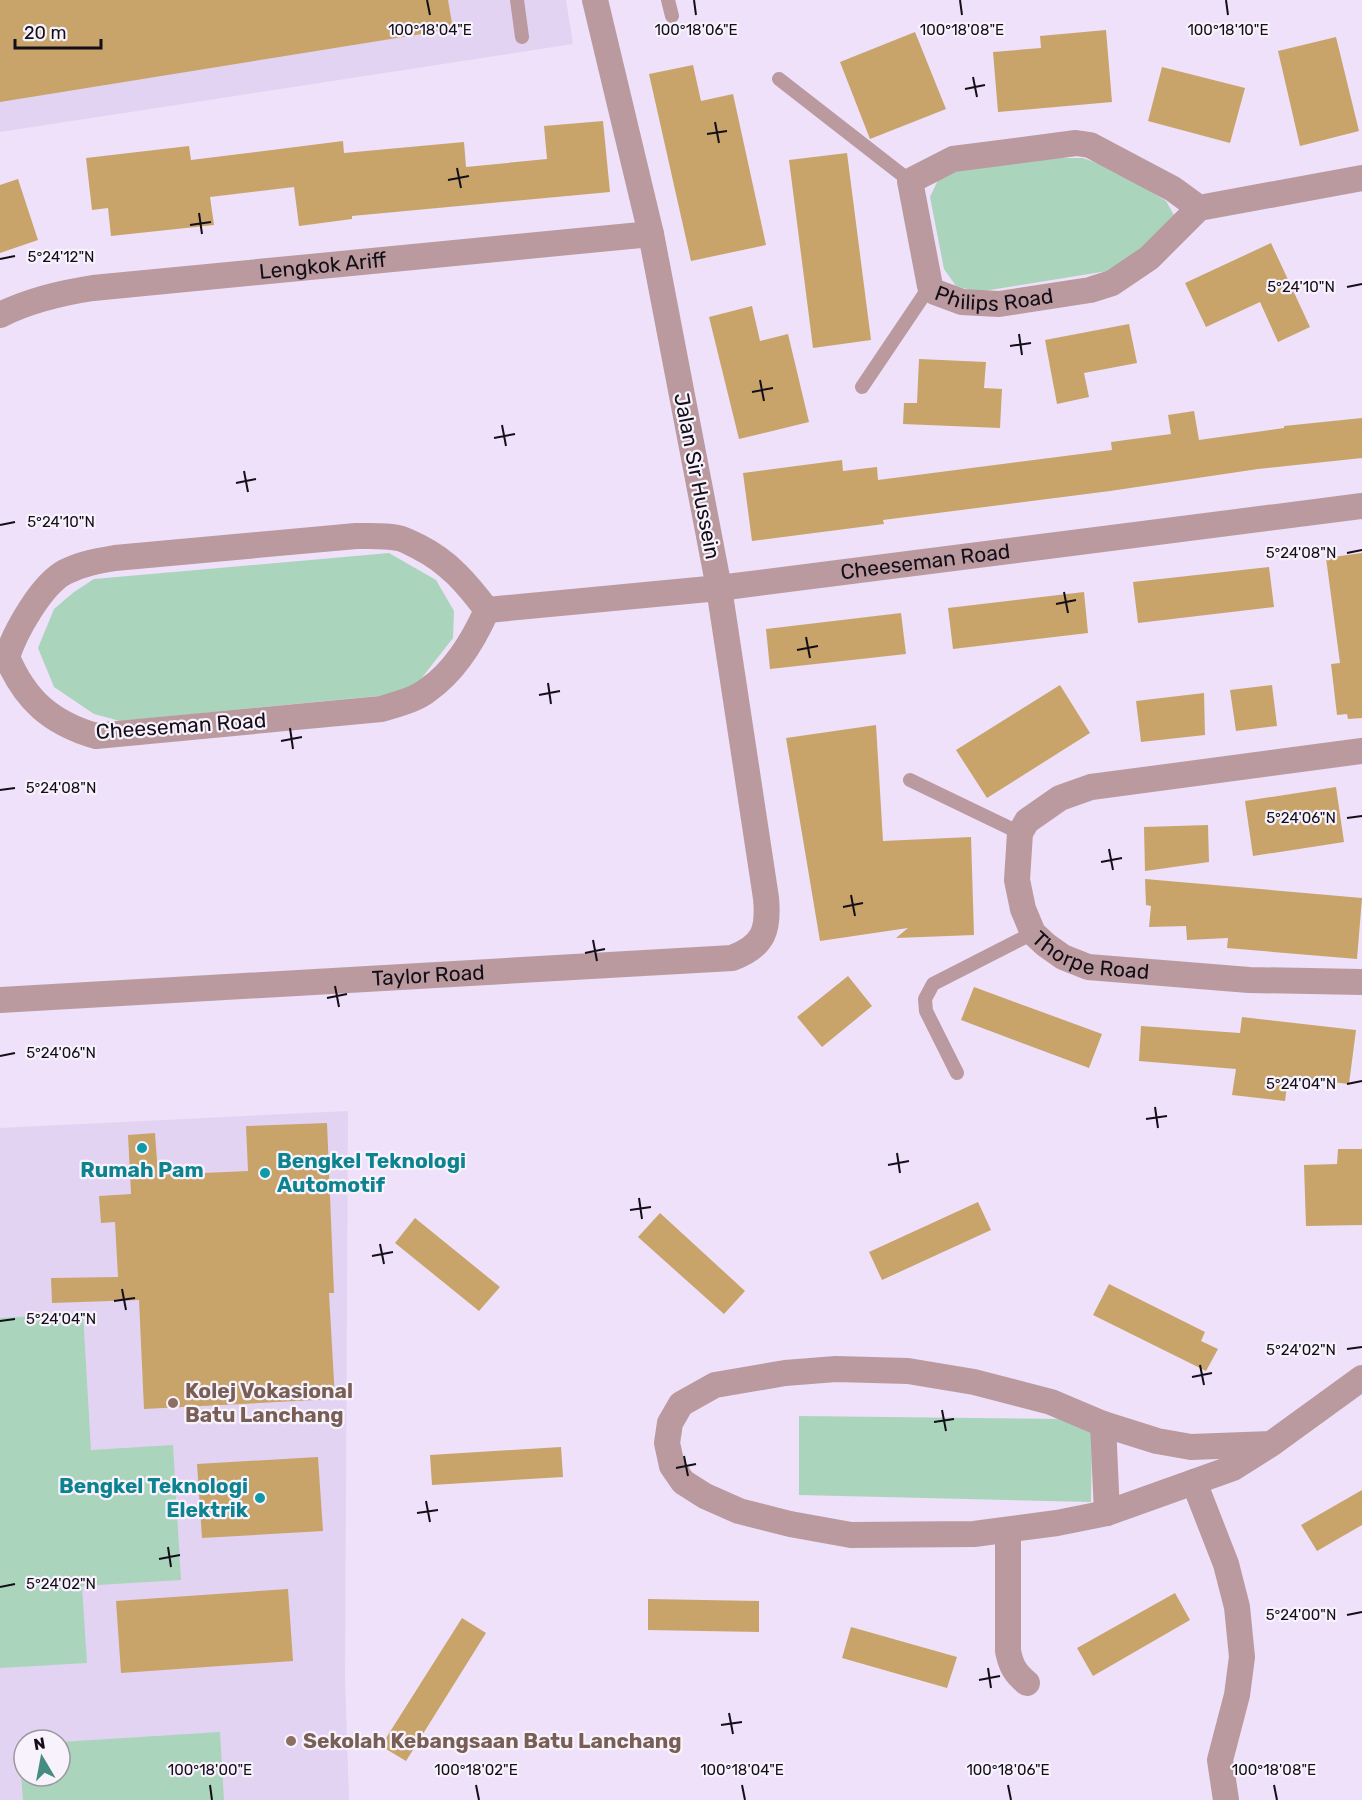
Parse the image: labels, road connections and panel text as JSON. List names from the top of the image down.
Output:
{
  "streets": {
    "street": [
      "Lengkok Ariff",
      "Philips Road",
      "Jalan Sir Hussein",
      "Cheeseman Road",
      "Thorpe Road",
      "Taylor Road"
    ]
  },
  "crossings": [
    ["Lengkok Ariff", "Jalan Sir Hussein"],
    ["Jalan Sir Hussein", "Cheeseman Road"],
    ["Jalan Sir Hussein", "Taylor Road"]
  ],
  "places": [
    "Rumah Pam",
    "Bengkel Teknologi Automotif",
    "Kolej Vokasional Batu Lanchang",
    "Bengkel Teknologi Elektrik",
    "Sekolah Kebangsaan Batu Lanchang"
  ],
  "scale_bar": "20 m",
  "north": "top",
  "coordinates": [
    "100°18'10\"E",
    "100°18'04\"E",
    "100°18'06\"E",
    "100°18'08\"E",
    "5°24'12\"N",
    "5°24'10\"N",
    "5°24'08\"N",
    "5°24'06\"N",
    "5°24'04\"N",
    "5°24'02\"N",
    "5°24'00\"N",
    "100°18'00\"E",
    "100°18'02\"E"
  ]
}
